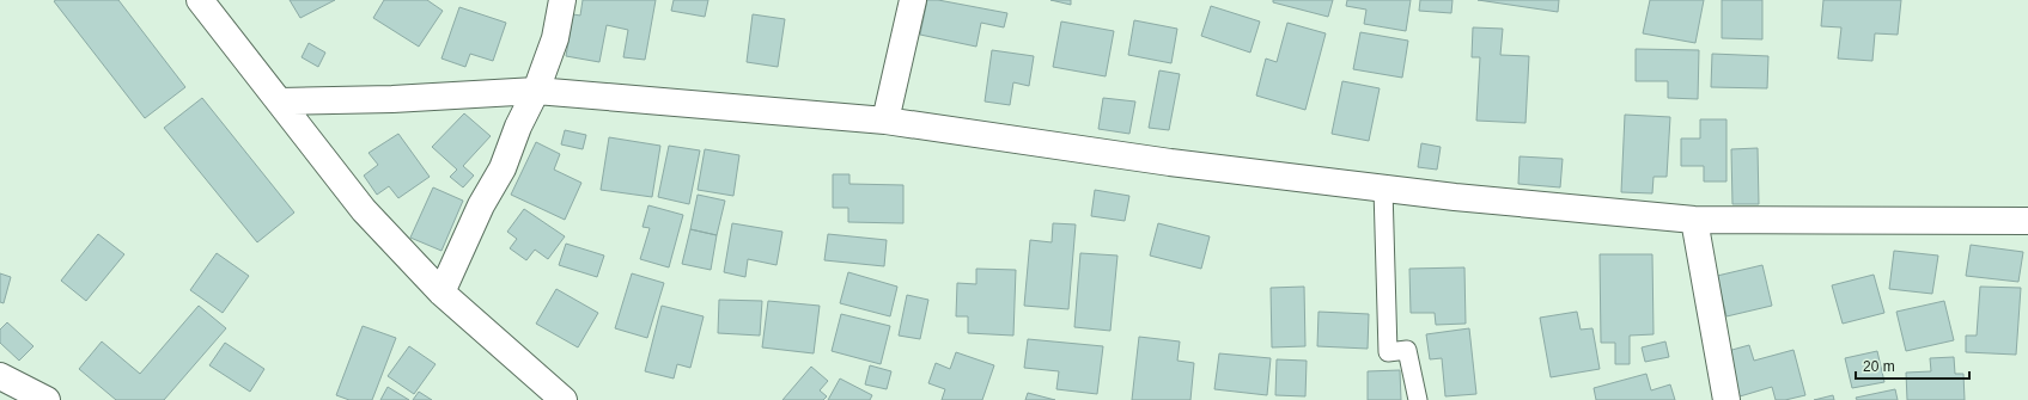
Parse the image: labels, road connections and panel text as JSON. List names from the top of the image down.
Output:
{
  "scale_bar": "20 m"
}
